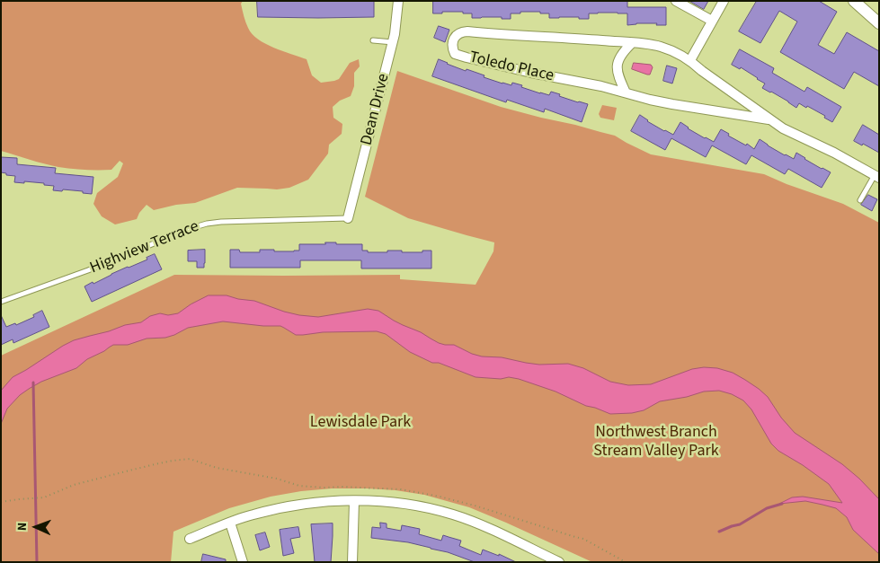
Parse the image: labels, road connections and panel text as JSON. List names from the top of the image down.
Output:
{
  "streets": {
    "street": ["Toledo Place", "Dean Drive"],
    "lane": ["Highview Terrace"]
  },
  "crossings": [
    ["Dean Drive", "Highview Terrace"]
  ],
  "parks": ["Lewisdale Park", "Northwest Branch Stream Valley Park"],
  "north": "left"
}
